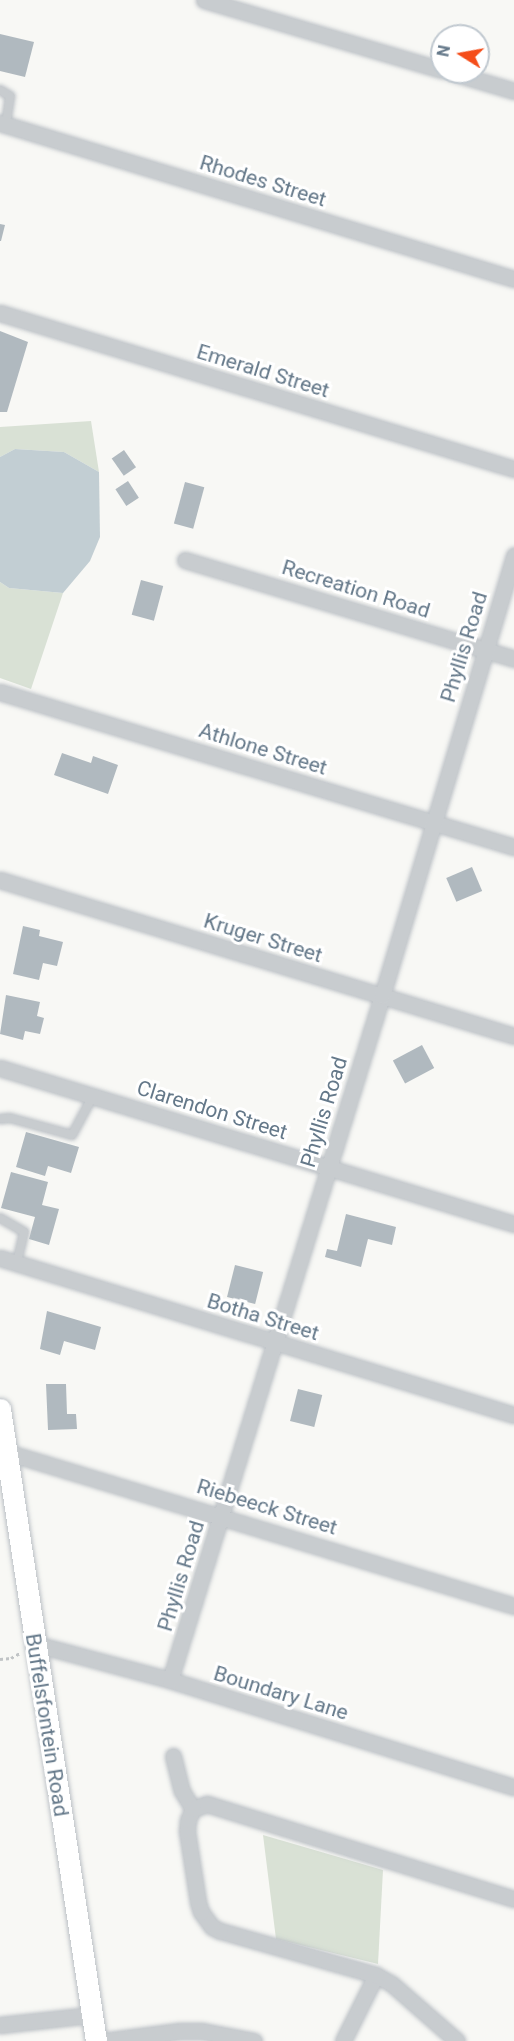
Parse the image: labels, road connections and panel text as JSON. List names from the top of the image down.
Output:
{
  "streets": {
    "main road": ["Buffelsfontein Road"],
    "street": [
      "Rhodes Street",
      "Emerald Street",
      "Recreation Road",
      "Phyllis Road",
      "Athlone Street",
      "Kruger Street",
      "Clarendon Street",
      "Botha Street",
      "Riebeeck Street",
      "Boundary Lane"
    ]
  },
  "crossings": [
    ["Recreation Road", "Phyllis Road"],
    ["Phyllis Road", "Athlone Street"],
    ["Phyllis Road", "Kruger Street"],
    ["Phyllis Road", "Clarendon Street"],
    ["Phyllis Road", "Botha Street"],
    ["Phyllis Road", "Riebeeck Street"],
    ["Phyllis Road", "Boundary Lane"],
    ["Riebeeck Street", "Buffelsfontein Road"],
    ["Boundary Lane", "Buffelsfontein Road"]
  ],
  "north": "left"
}
